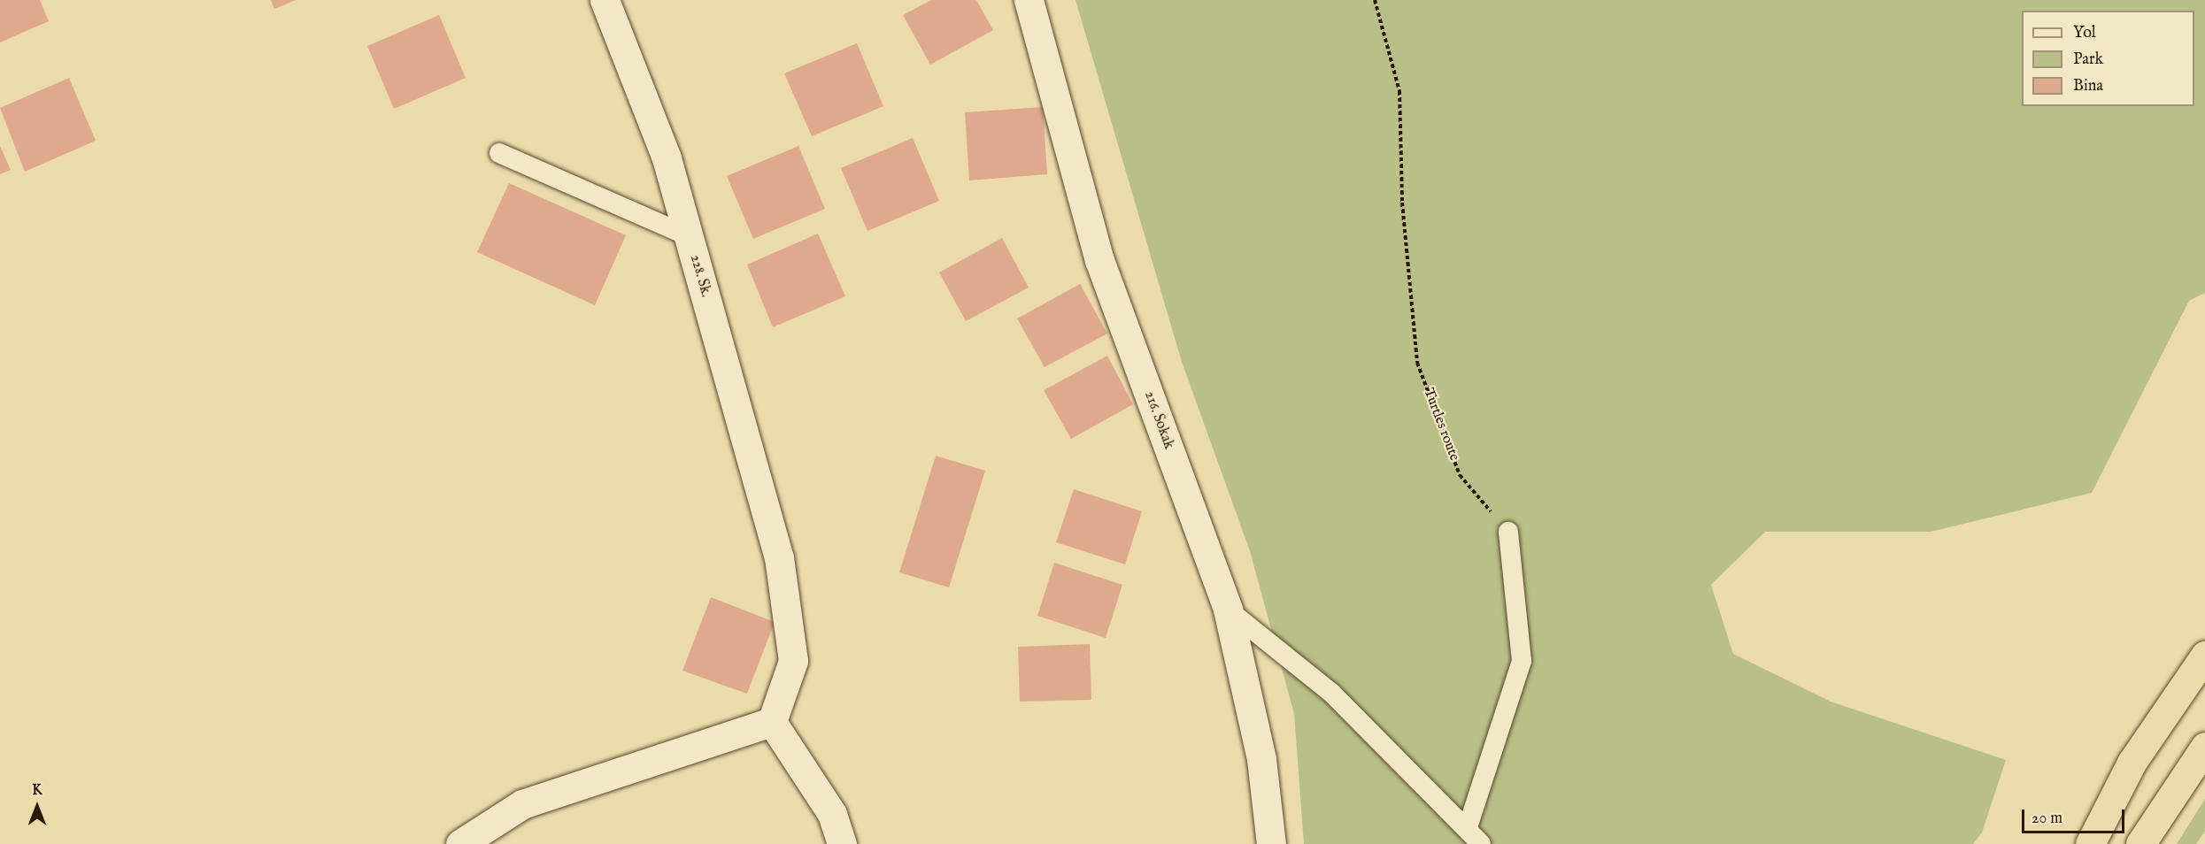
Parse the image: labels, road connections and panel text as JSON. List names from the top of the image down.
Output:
{
  "streets": {
    "street": ["228. Sk.", "216. Sokak"],
    "path": ["Turtles route"]
  },
  "legend": ["Yol", "Park", "Bina"],
  "scale_bar": "20 m",
  "north": "top"
}
